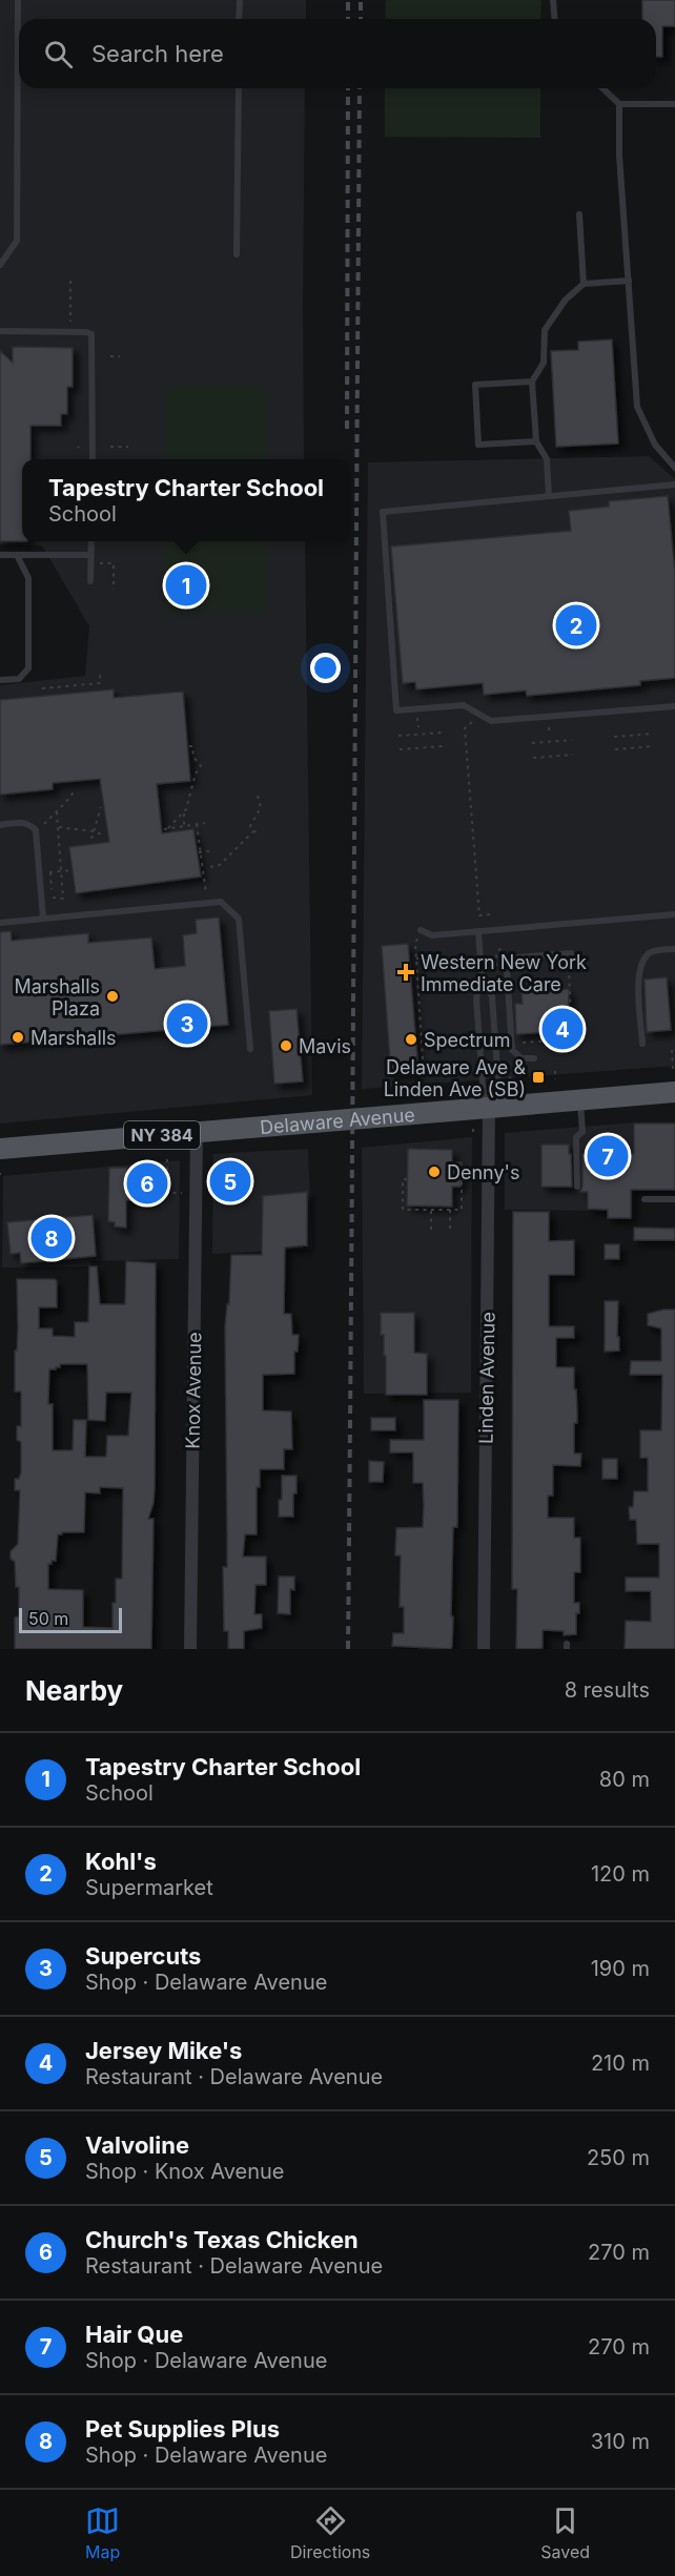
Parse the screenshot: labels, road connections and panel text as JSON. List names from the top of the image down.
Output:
{
  "streets": {
    "main road": ["Delaware Avenue", "NY 384"],
    "street": ["Linden Avenue", "Knox Avenue"]
  },
  "crossings": [
    ["Delaware Avenue", "Linden Avenue"],
    ["Delaware Avenue", "Knox Avenue"]
  ],
  "places": {
    "health": ["Western New York Immediate Care"],
    "other": [
      "Marshalls Plaza",
      "Marshalls",
      "Spectrum",
      "Mavis",
      "Denny's"
    ],
    "transit": ["Delaware Ave & Linden Ave (SB)"]
  },
  "scale_bar": "50 m",
  "page": {
    "search": "Search here",
    "popup": ["Tapestry Charter School", "School"],
    "pins": [
      "1",
      "2",
      "3",
      "4",
      "7",
      "5",
      "6",
      "8"
    ],
    "scale": "50 m",
    "heading": ["Nearby", "8 results"],
    "list": [
      {
        "mark": "1",
        "name": "Tapestry Charter School",
        "note": "School",
        "value": "80 m"
      },
      {
        "mark": "2",
        "name": "Kohl's",
        "note": "Supermarket",
        "value": "120 m"
      },
      {
        "mark": "3",
        "name": "Supercuts",
        "note": "Shop · Delaware Avenue",
        "value": "190 m"
      },
      {
        "mark": "4",
        "name": "Jersey Mike's",
        "note": "Restaurant · Delaware Avenue",
        "value": "210 m"
      },
      {
        "mark": "5",
        "name": "Valvoline",
        "note": "Shop · Knox Avenue",
        "value": "250 m"
      },
      {
        "mark": "6",
        "name": "Church's Texas Chicken",
        "note": "Restaurant · Delaware Avenue",
        "value": "270 m"
      },
      {
        "mark": "7",
        "name": "Hair Que",
        "note": "Shop · Delaware Avenue",
        "value": "270 m"
      },
      {
        "mark": "8",
        "name": "Pet Supplies Plus",
        "note": "Shop · Delaware Avenue",
        "value": "310 m"
      }
    ],
    "nav": ["Map", "Directions", "Saved"]
  }
}
